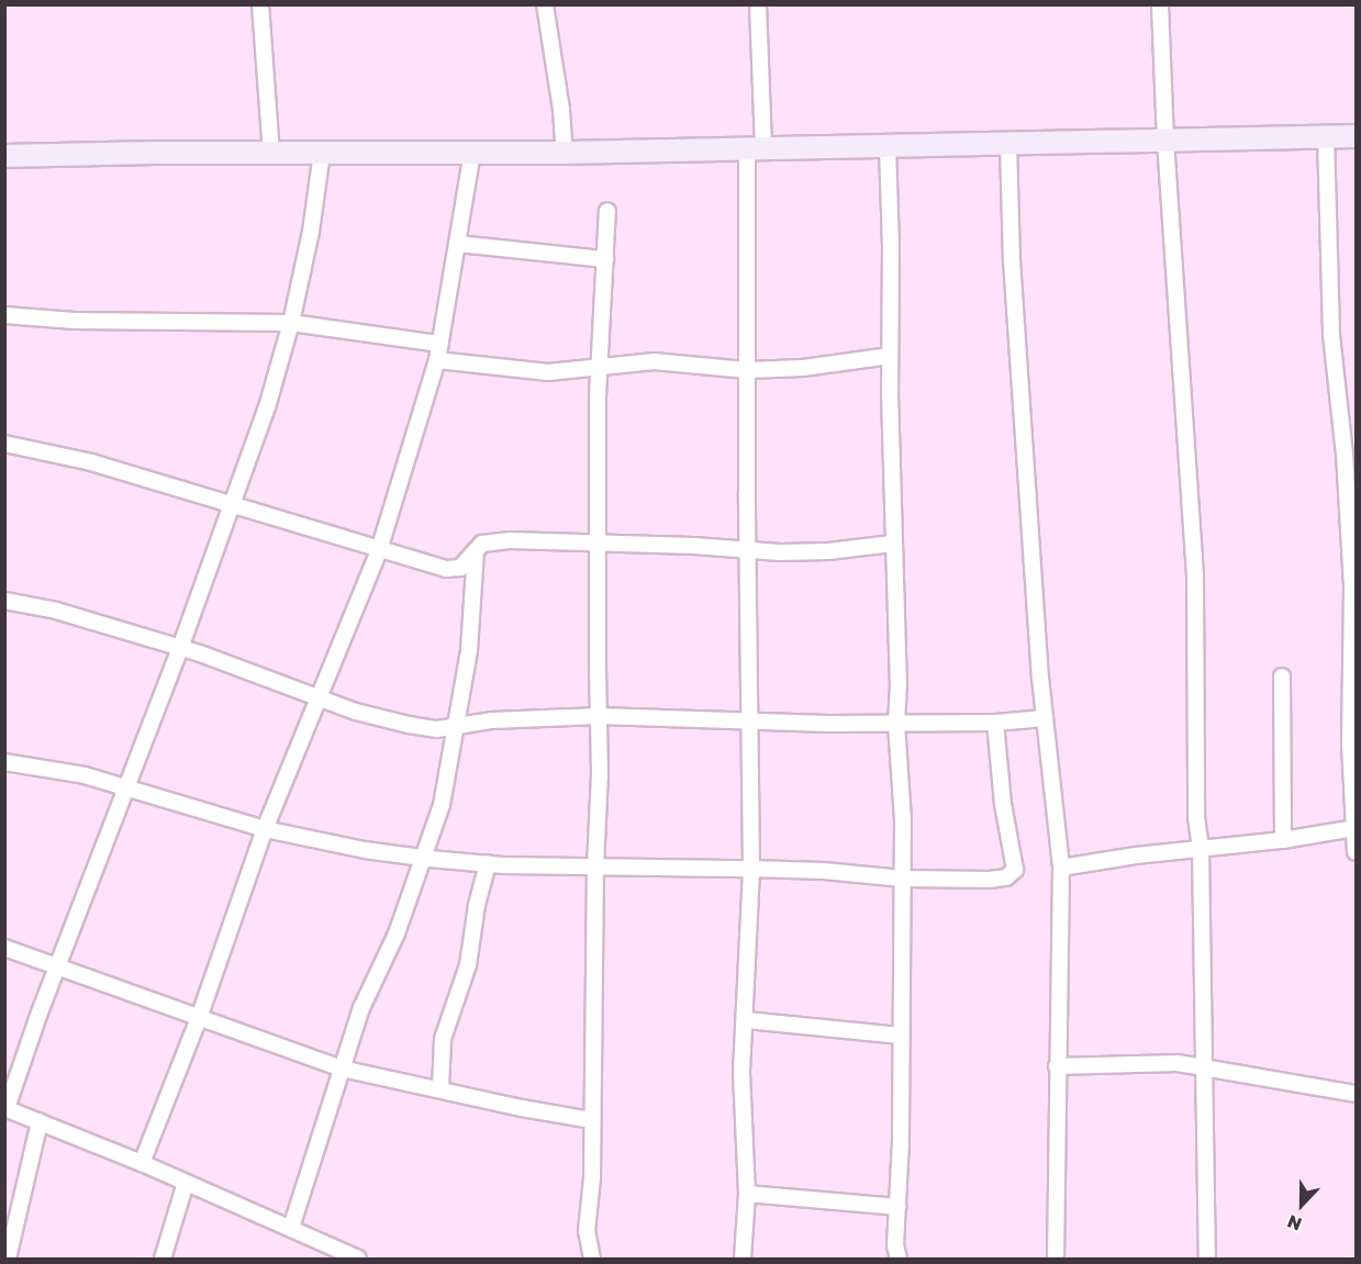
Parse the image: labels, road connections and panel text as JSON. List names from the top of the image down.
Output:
{
  "north": "bottom"
}
